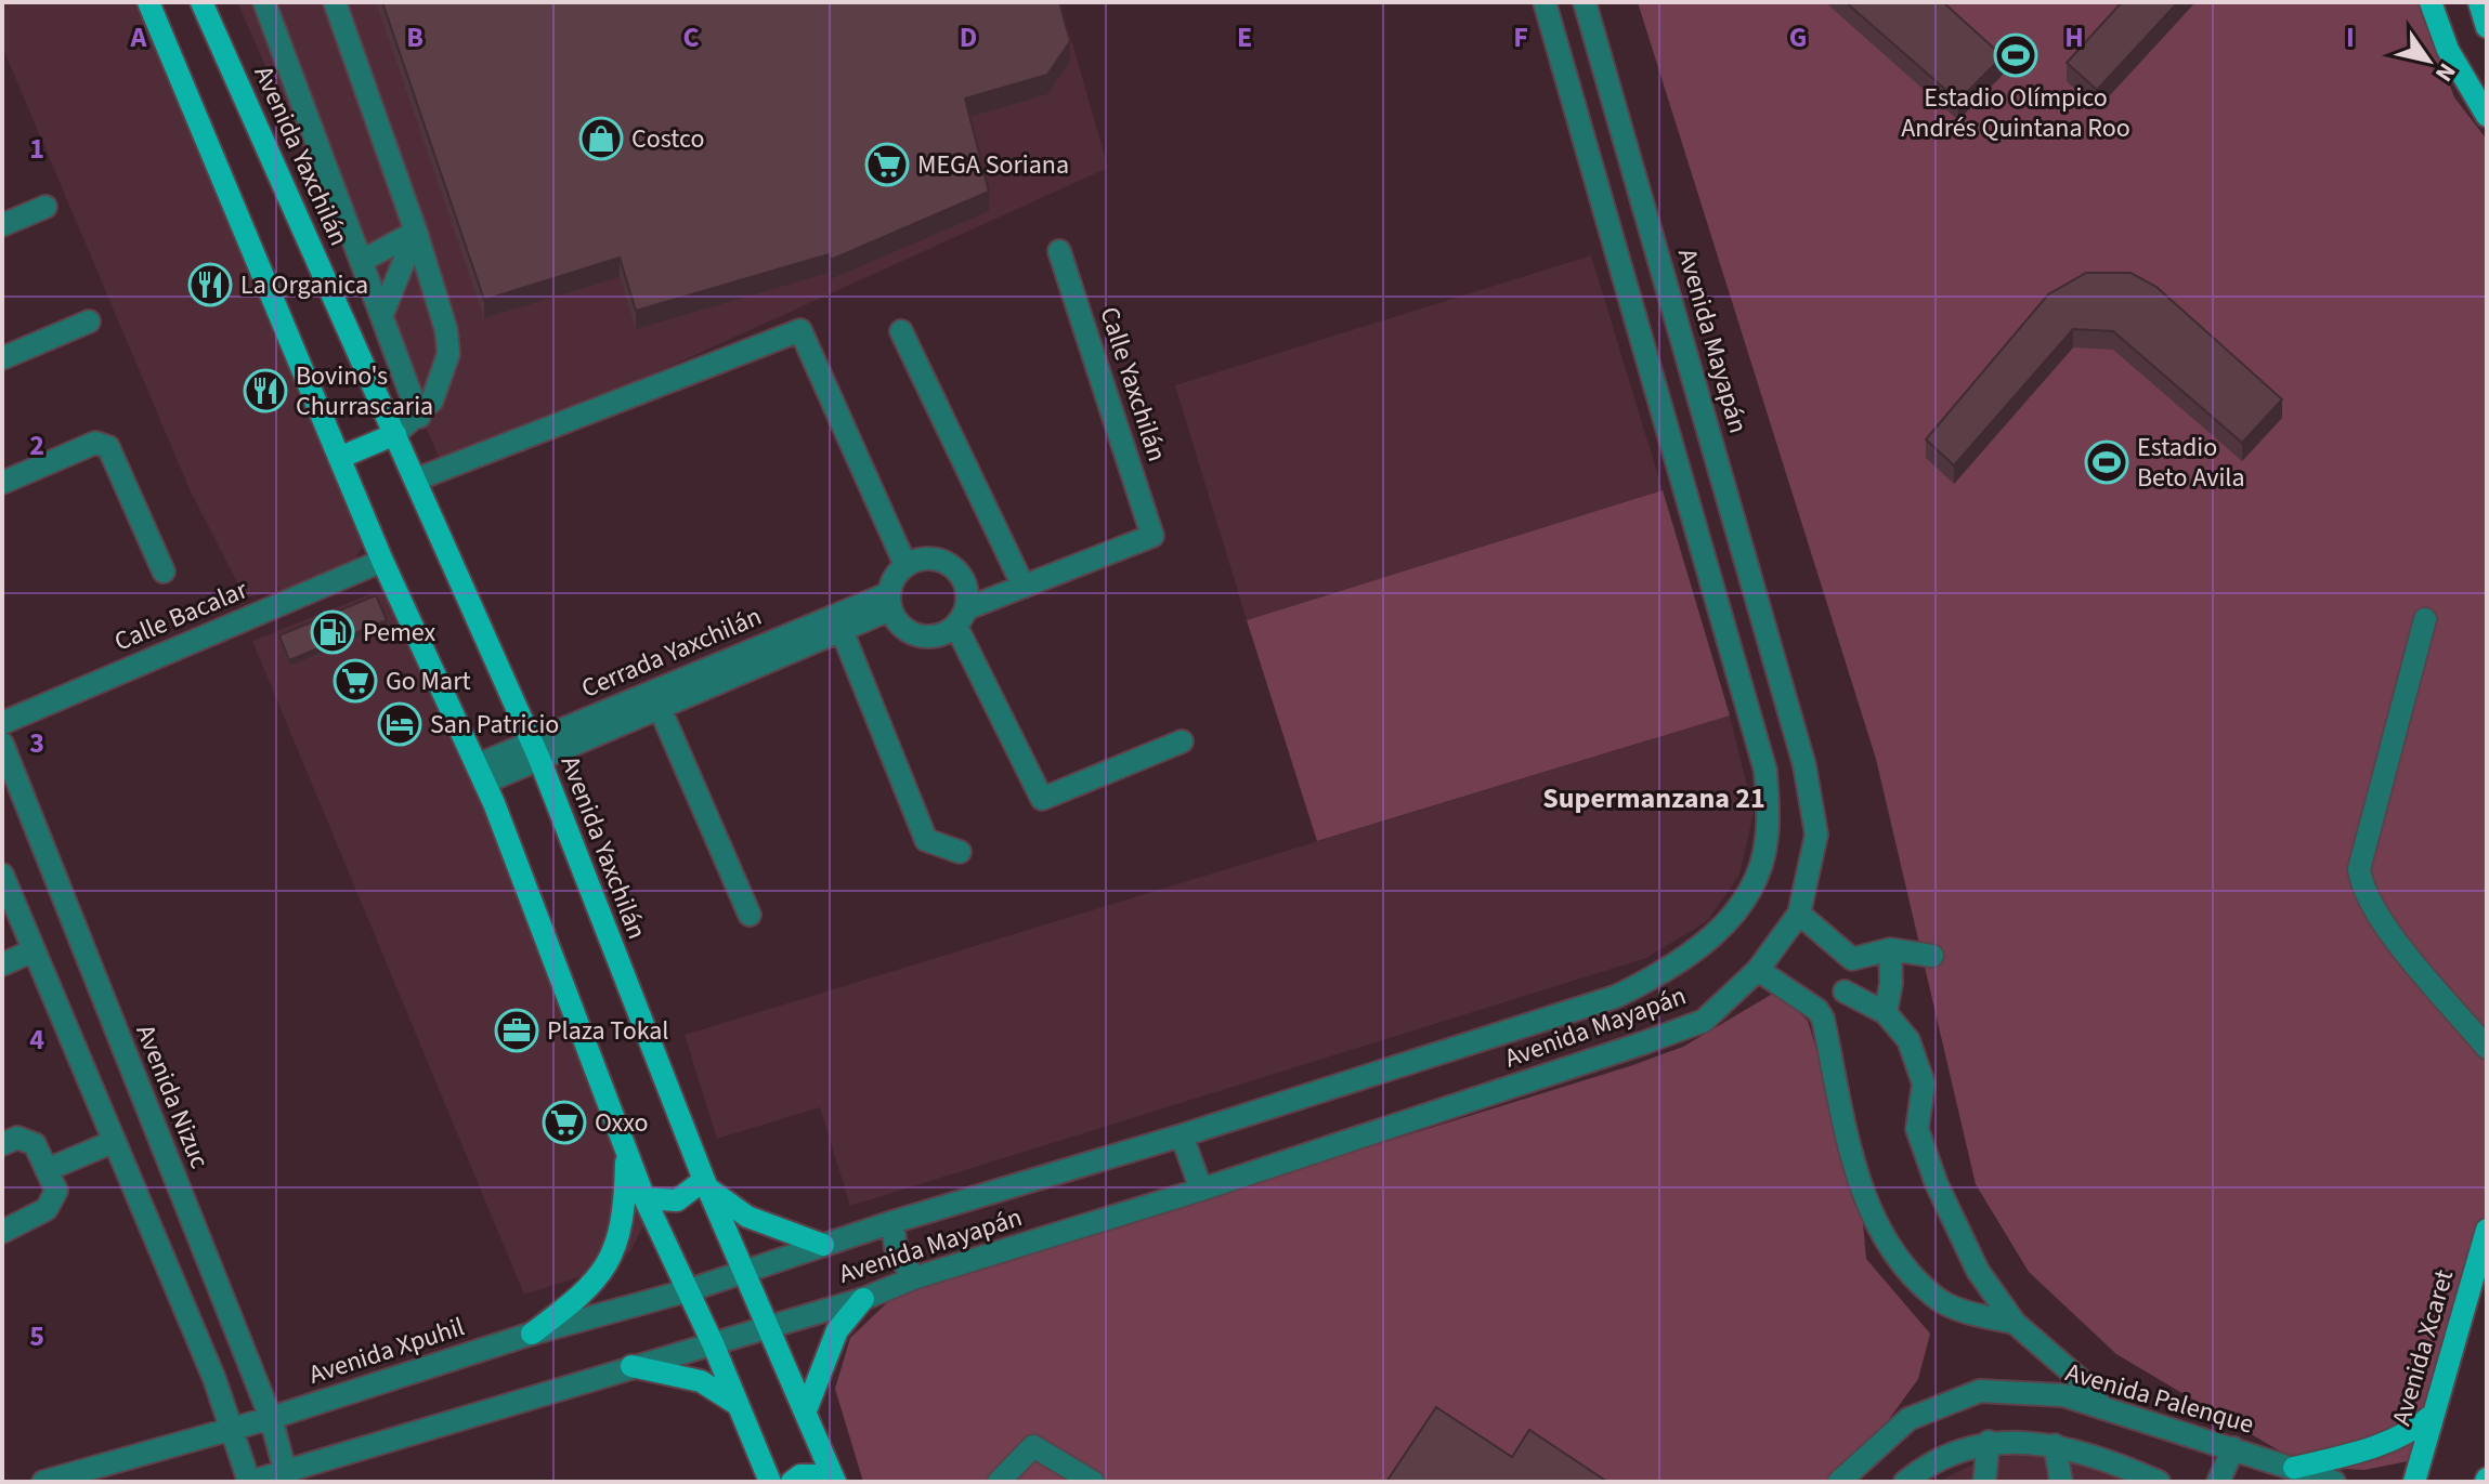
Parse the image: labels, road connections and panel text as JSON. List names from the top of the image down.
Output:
{
  "streets": {
    "main road": ["Avenida Yaxchilán", "Avenida Xcaret"],
    "street": [
      "Avenida Mayapán",
      "Calle Yaxchilán",
      "Calle Bacalar",
      "Cerrada Yaxchilán",
      "Avenida Nizuc",
      "Avenida Xpuhil",
      "Avenida Palenque"
    ]
  },
  "crossings": [
    ["Avenida Yaxchilán", "Avenida Mayapán"],
    ["Avenida Yaxchilán", "Cerrada Yaxchilán"],
    ["Avenida Yaxchilán", "Avenida Xpuhil"],
    ["Avenida Mayapán", "Avenida Xpuhil"],
    ["Avenida Nizuc", "Avenida Xpuhil"]
  ],
  "districts": ["Supermanzana 21"],
  "places": {
    "sports": ["Estadio Olímpico Andrés Quintana Roo", "Estadio Beto Avila"],
    "shop": ["Costco"],
    "supermarket": ["MEGA Soriana", "Go Mart", "Oxxo"],
    "restaurant": ["La Organica", "Bovino's Churrascaria"],
    "fuel station": ["Pemex"],
    "hotel": ["San Patricio"],
    "office": ["Plaza Tokal"]
  },
  "north": "bottom right",
  "grid": {
    "columns": [
      "A",
      "B",
      "C",
      "D",
      "E",
      "F",
      "G",
      "H",
      "I"
    ],
    "rows": [
      "1",
      "2",
      "3",
      "4",
      "5"
    ]
  }
}
